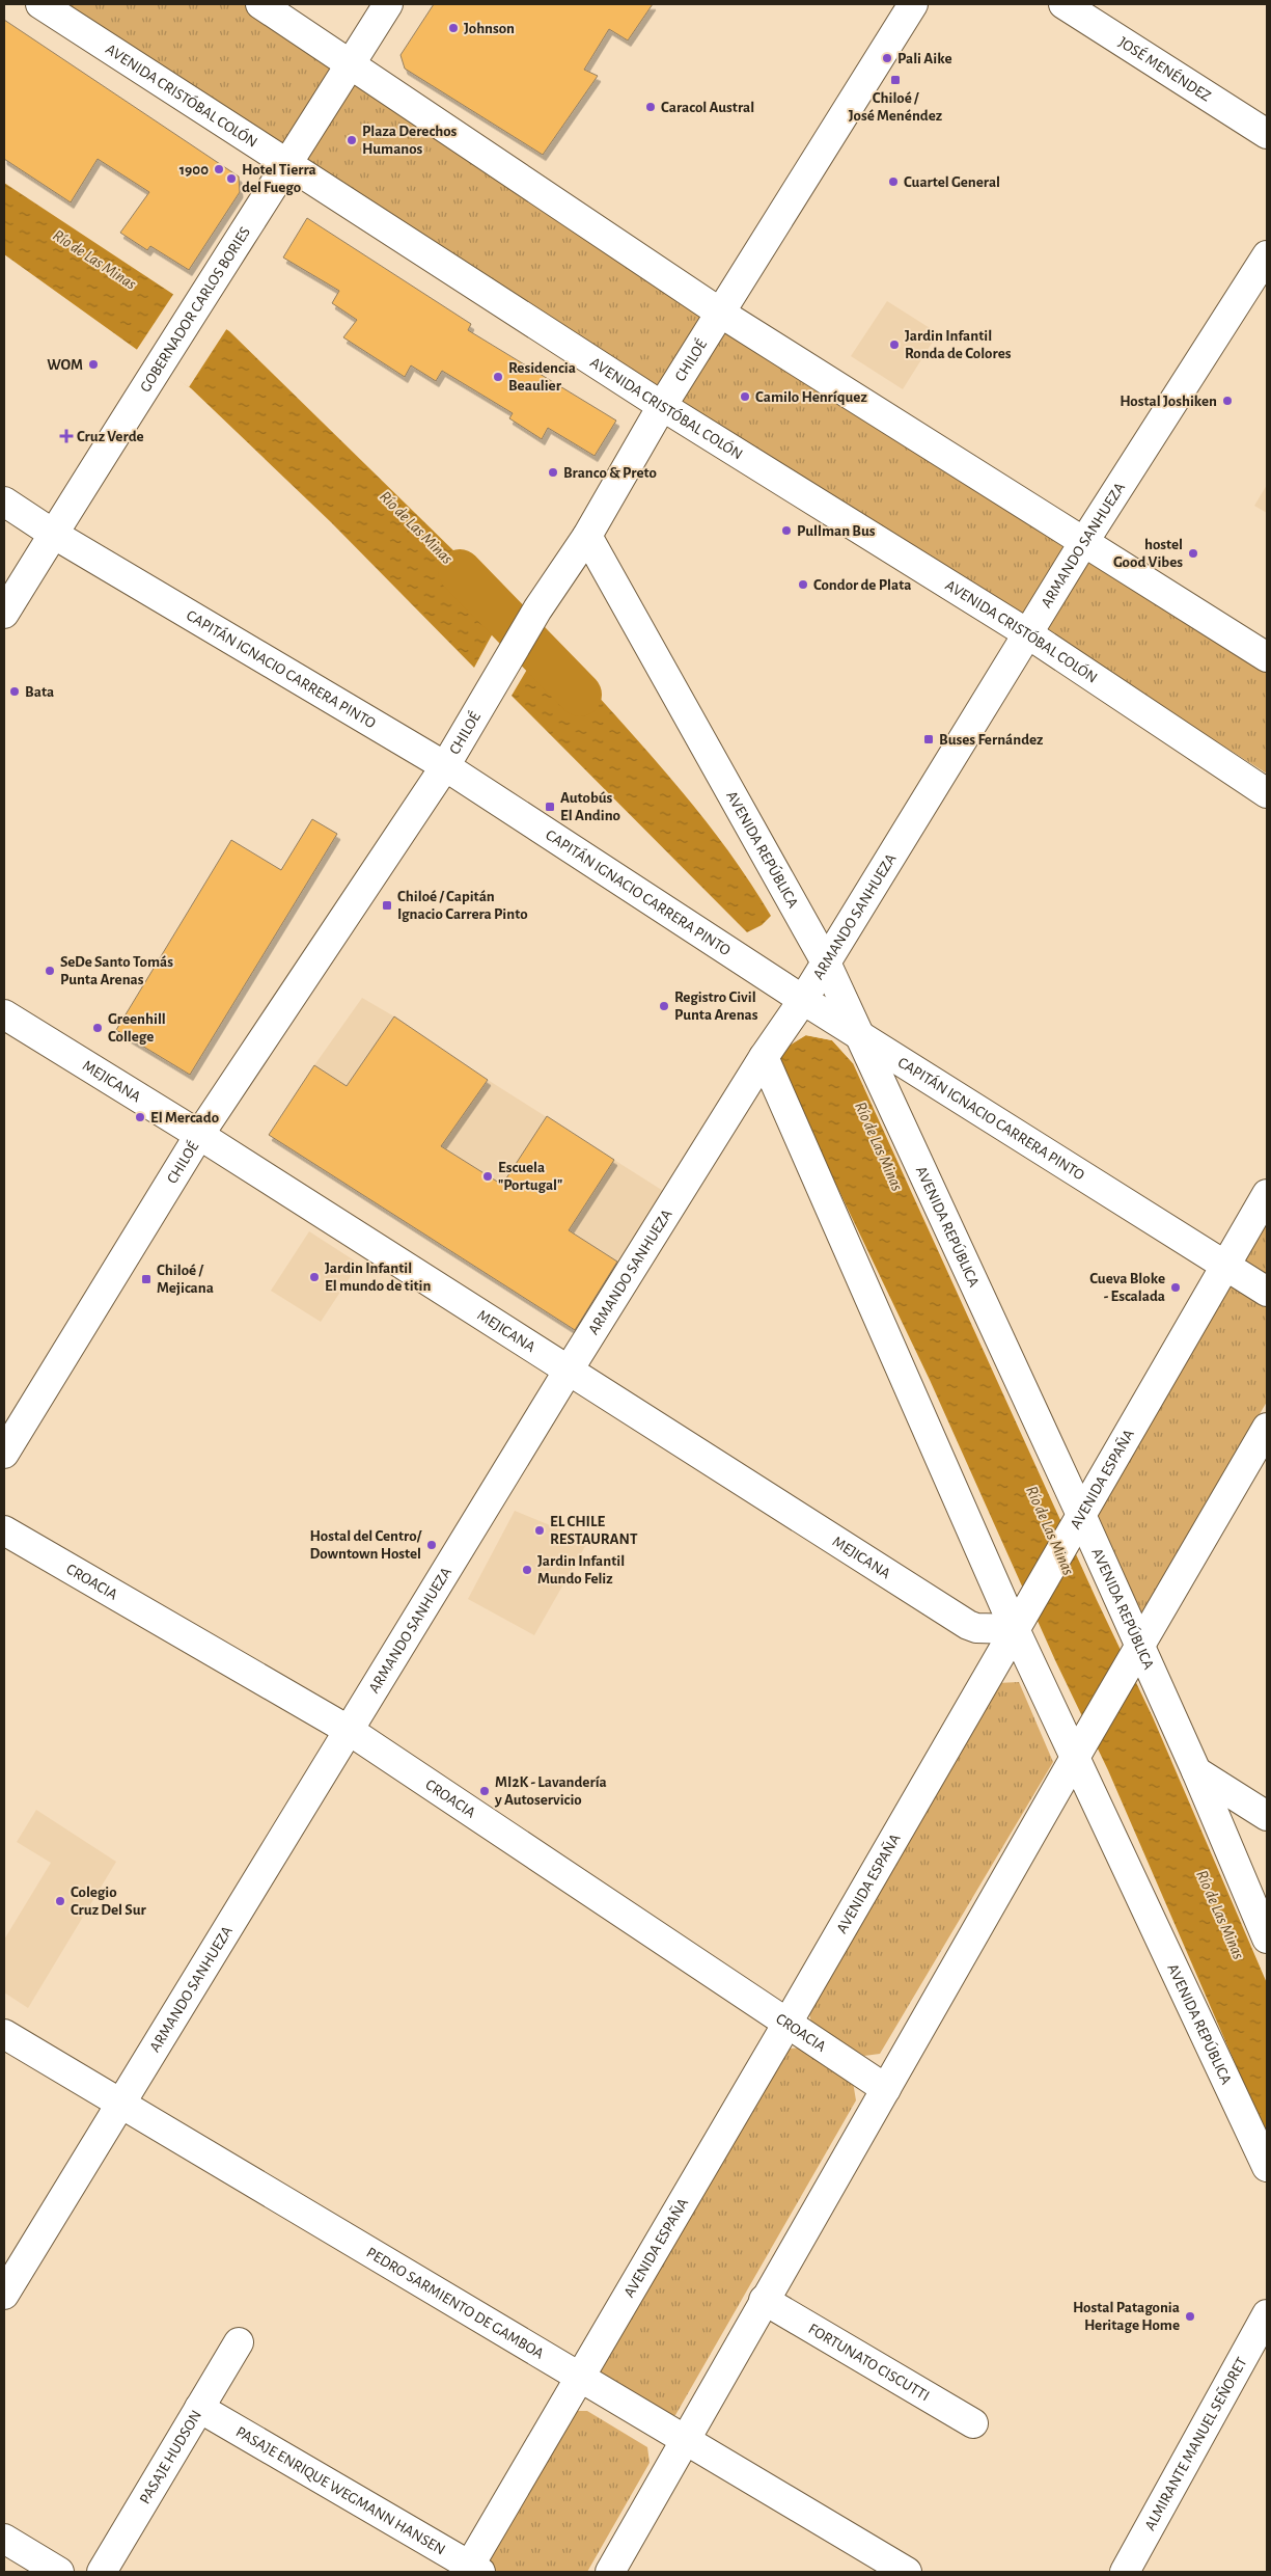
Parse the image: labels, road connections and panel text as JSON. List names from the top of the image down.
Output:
{
  "streets": {
    "street": [
      "JOSÉ MENÉNDEZ",
      "AVENIDA CRISTÓBAL COLÓN",
      "GOBERNADOR CARLOS BORIES",
      "CHILOÉ",
      "ARMANDO SANHUEZA",
      "CAPITÁN IGNACIO CARRERA PINTO",
      "AVENIDA REPÚBLICA",
      "MEJICANA",
      "AVENIDA ESPAÑA",
      "CROACIA",
      "PEDRO SARMIENTO DE GAMBOA",
      "FORTUNATO CISCUTTI",
      "ALMIRANTE MANUEL SEÑORET",
      "PASAJE HUDSON",
      "PASAJE ENRIQUE WEGMANN HANSEN"
    ]
  },
  "crossings": [
    ["AVENIDA CRISTÓBAL COLÓN", "GOBERNADOR CARLOS BORIES"],
    ["AVENIDA CRISTÓBAL COLÓN", "CHILOÉ"],
    ["AVENIDA CRISTÓBAL COLÓN", "ARMANDO SANHUEZA"],
    ["GOBERNADOR CARLOS BORIES", "CAPITÁN IGNACIO CARRERA PINTO"],
    ["CHILOÉ", "CAPITÁN IGNACIO CARRERA PINTO"],
    ["CHILOÉ", "AVENIDA REPÚBLICA"],
    ["CHILOÉ", "MEJICANA"],
    ["ARMANDO SANHUEZA", "CAPITÁN IGNACIO CARRERA PINTO"],
    ["ARMANDO SANHUEZA", "AVENIDA REPÚBLICA"],
    ["ARMANDO SANHUEZA", "MEJICANA"],
    ["ARMANDO SANHUEZA", "CROACIA"],
    ["ARMANDO SANHUEZA", "PEDRO SARMIENTO DE GAMBOA"],
    ["CAPITÁN IGNACIO CARRERA PINTO", "AVENIDA REPÚBLICA"],
    ["CAPITÁN IGNACIO CARRERA PINTO", "AVENIDA ESPAÑA"],
    ["AVENIDA REPÚBLICA", "MEJICANA"],
    ["AVENIDA REPÚBLICA", "AVENIDA ESPAÑA"],
    ["MEJICANA", "AVENIDA ESPAÑA"],
    ["AVENIDA ESPAÑA", "CROACIA"],
    ["AVENIDA ESPAÑA", "PEDRO SARMIENTO DE GAMBOA"],
    ["AVENIDA ESPAÑA", "PASAJE ENRIQUE WEGMANN HANSEN"],
    ["PASAJE HUDSON", "PASAJE ENRIQUE WEGMANN HANSEN"]
  ],
  "water": ["Río de Las Minas"],
  "places": {
    "other": [
      "Johnson",
      "Pali Aike",
      "Caracol Austral",
      "Plaza Derechos Humanos",
      "1900",
      "Hotel Tierra del Fuego",
      "Cuartel General",
      "Jardin Infantil Ronda de Colores",
      "WOM",
      "Residencia Beaulier",
      "Camilo Henríquez",
      "Hostal Joshiken",
      "Branco & Preto",
      "Pullman Bus",
      "hostel Good Vibes",
      "Condor de Plata",
      "Bata",
      "SeDe Santo Tomás Punta Arenas",
      "Registro Civil Punta Arenas",
      "Greenhill College",
      "El Mercado",
      "Escuela \"Portugal\"",
      "Jardin Infantil El mundo de titin",
      "Cueva Bloke - Escalada",
      "EL CHILE RESTAURANT",
      "Hostal del Centro/ Downtown Hostel",
      "Jardin Infantil Mundo Feliz",
      "MI2K - Lavandería y Autoservicio",
      "Colegio Cruz Del Sur",
      "Hostal Patagonia Heritage Home"
    ],
    "transit": [
      "Chiloé / José Menéndez",
      "Buses Fernández",
      "Autobús El Andino",
      "Chiloé / Capitán Ignacio Carrera Pinto",
      "Chiloé / Mejicana"
    ],
    "health": ["Cruz Verde"]
  }
}
